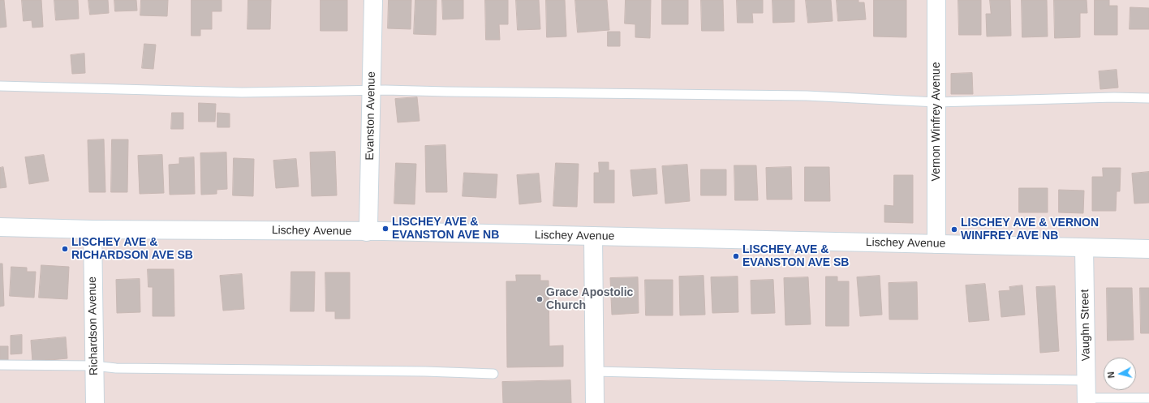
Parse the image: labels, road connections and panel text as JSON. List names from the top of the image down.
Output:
{
  "streets": {
    "street": [
      "Evanston Avenue",
      "Vernon Winfrey Avenue",
      "Lischey Avenue",
      "Vaughn Street",
      "Richardson Avenue"
    ]
  },
  "crossings": [
    ["Evanston Avenue", "Lischey Avenue"],
    ["Vernon Winfrey Avenue", "Lischey Avenue"],
    ["Lischey Avenue", "Vaughn Street"],
    ["Lischey Avenue", "Richardson Avenue"]
  ],
  "places": [
    "LISCHEY AVE & EVANSTON AVE NB",
    "LISCHEY AVE & VERNON WINFREY AVE NB",
    "LISCHEY AVE & RICHARDSON AVE SB",
    "LISCHEY AVE & EVANSTON AVE SB",
    "Grace Apostolic Church"
  ],
  "north": "left"
}
